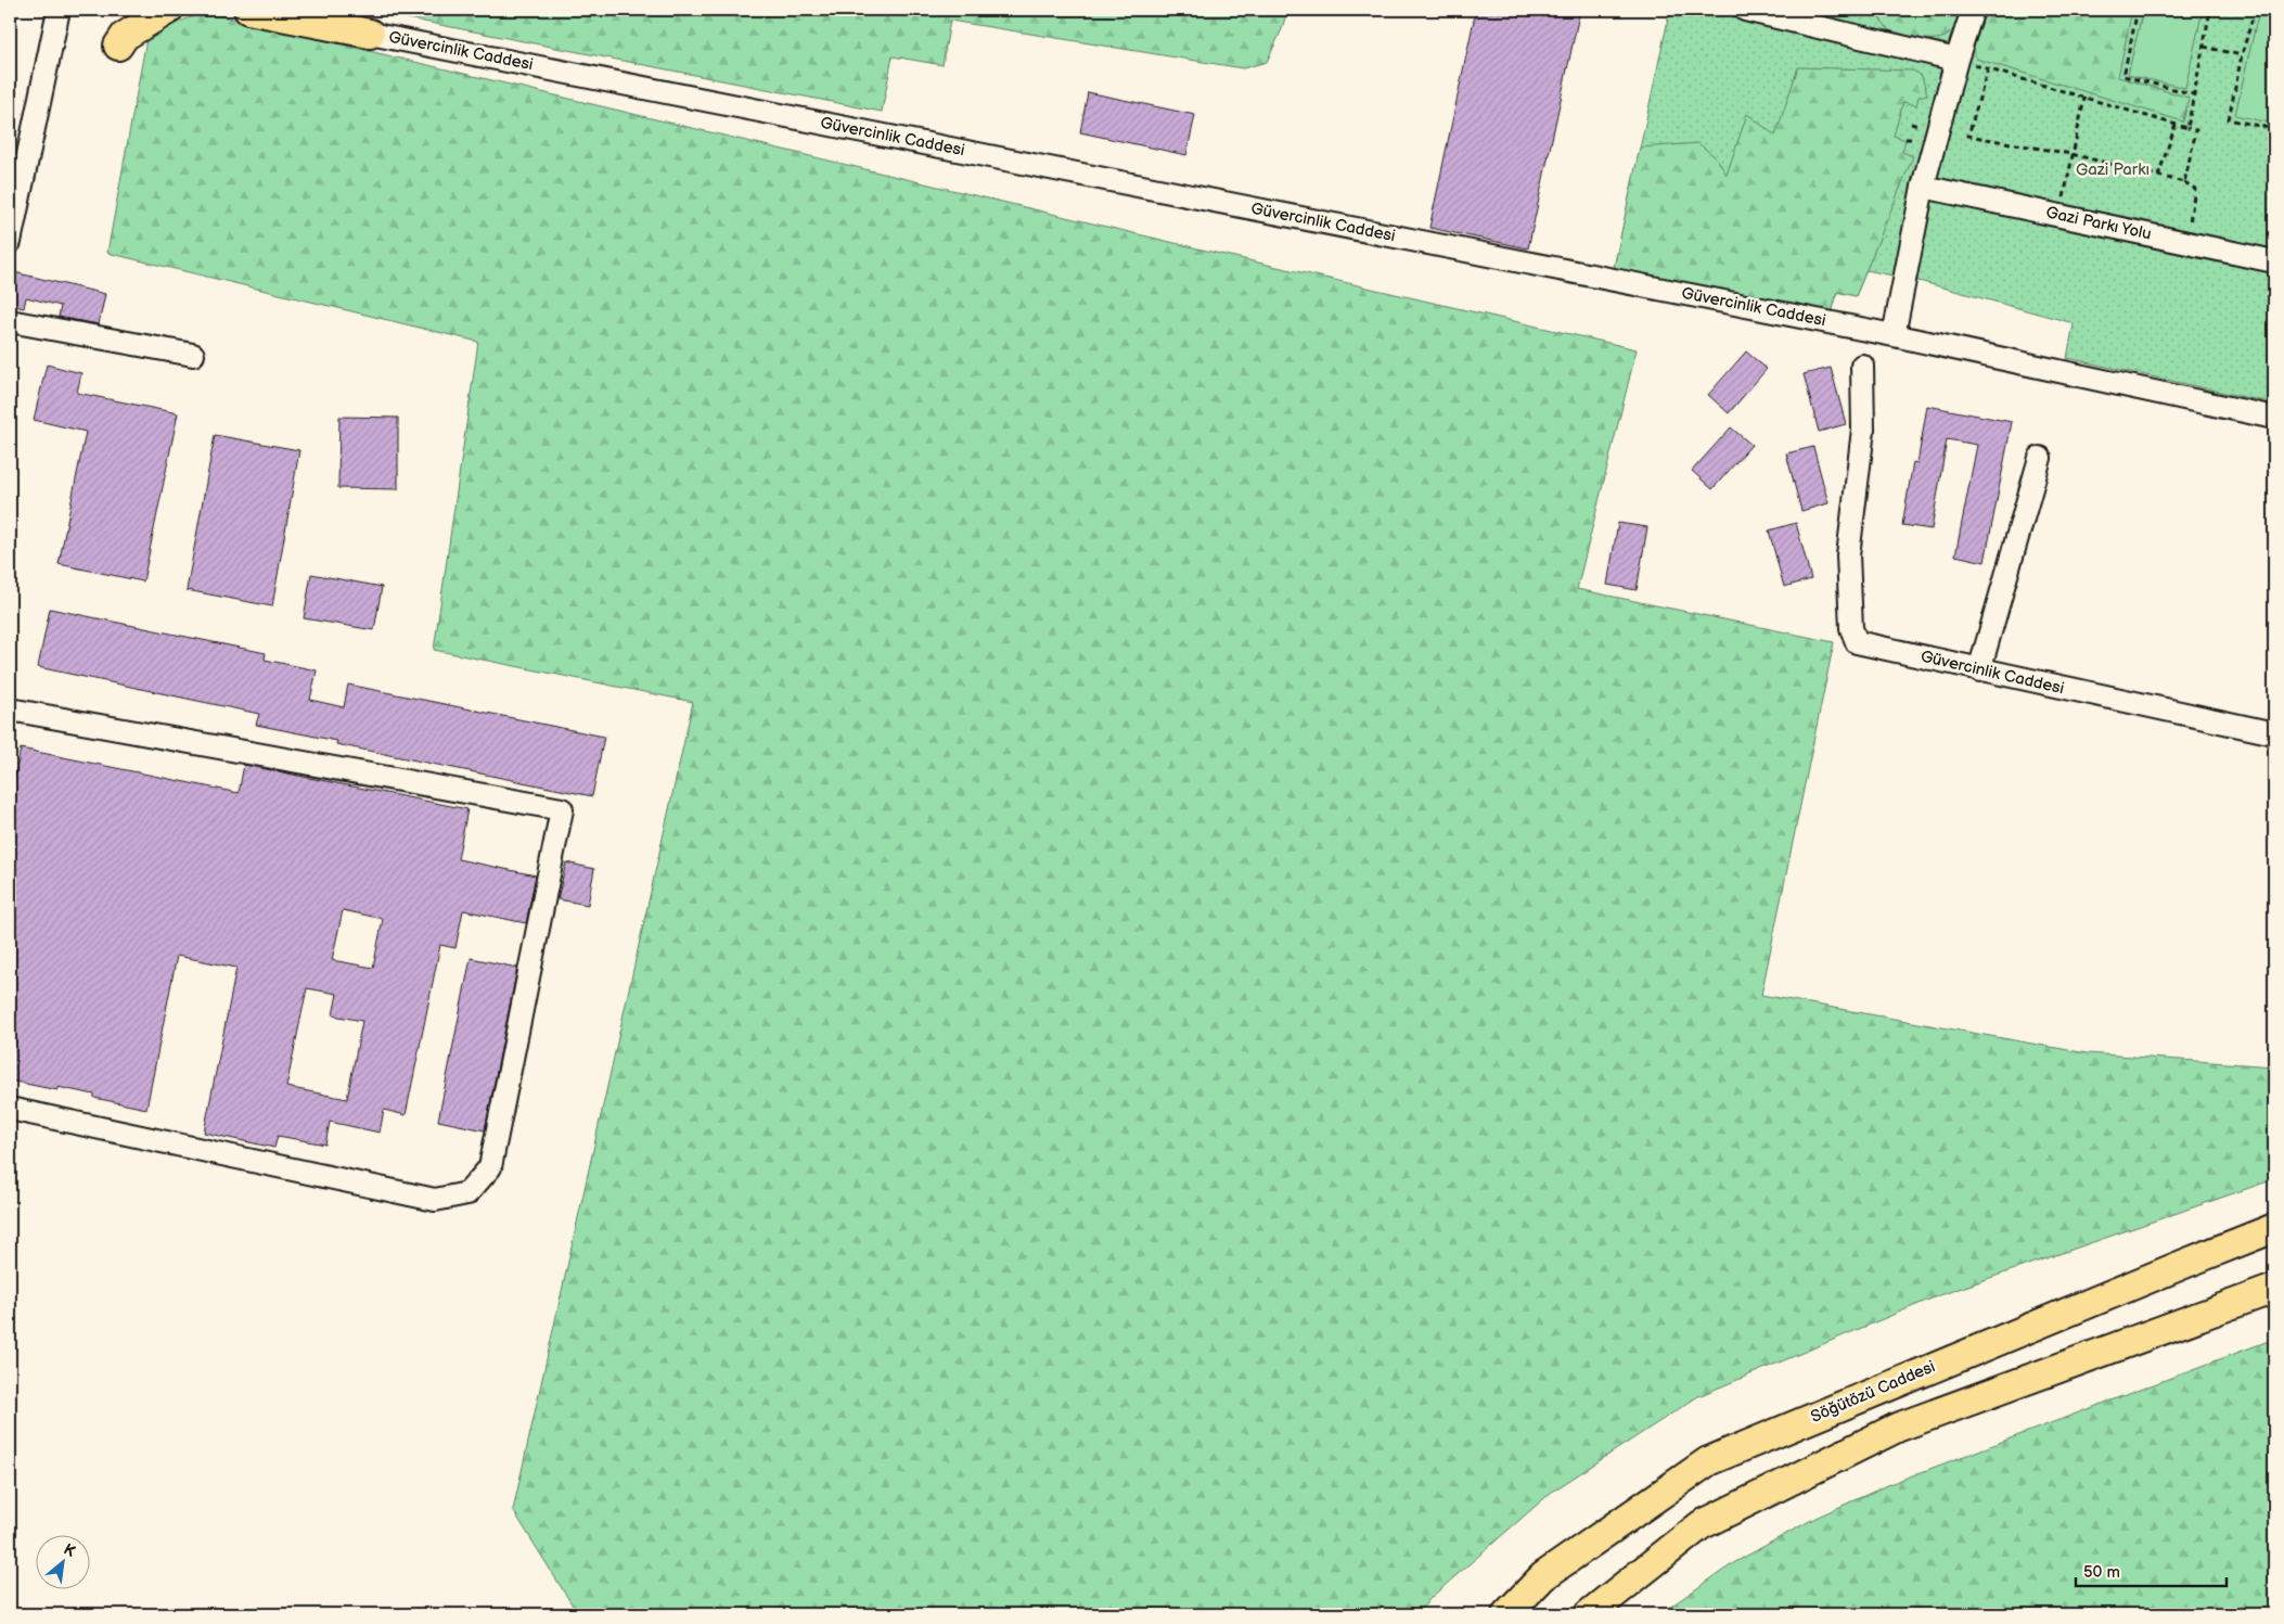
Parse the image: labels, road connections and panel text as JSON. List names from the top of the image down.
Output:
{
  "streets": {
    "main road": ["Söğütözü Caddesi"],
    "street": ["Güvercinlik Caddesi", "Gazi Parkı Yolu"]
  },
  "parks": ["Gazi Parkı"],
  "scale_bar": "50 m",
  "north": "top right"
}
